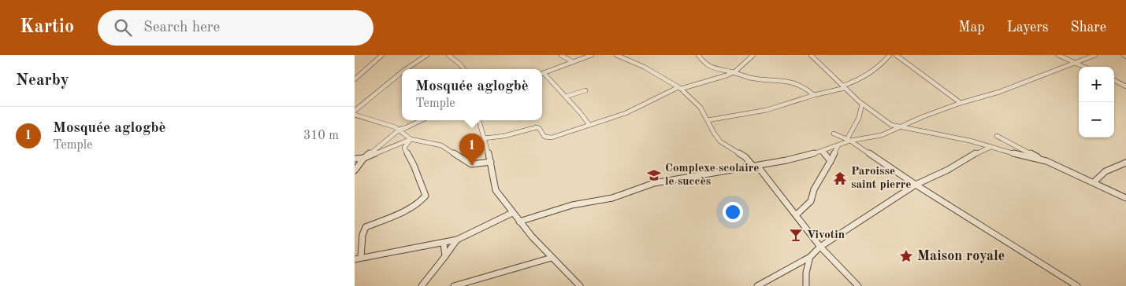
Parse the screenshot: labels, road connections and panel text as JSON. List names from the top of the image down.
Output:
{
  "places": {
    "school or university": ["Complexe scolaire le succès"],
    "temple": ["Paroisse saint pierre"],
    "bar": ["Vivotin"],
    "place": ["Maison royale"]
  },
  "page": {
    "header": "Kartio",
    "search": "Search here",
    "nav": ["Map", "Layers", "Share"],
    "heading": "Nearby",
    "map_buttons": ["+", "−"],
    "popup": ["Mosquée aglogbè", "Temple"],
    "list": [
      {
        "mark": "1",
        "name": "Mosquée aglogbè",
        "note": "Temple",
        "value": "310 m"
      }
    ],
    "pins": "1"
  }
}
